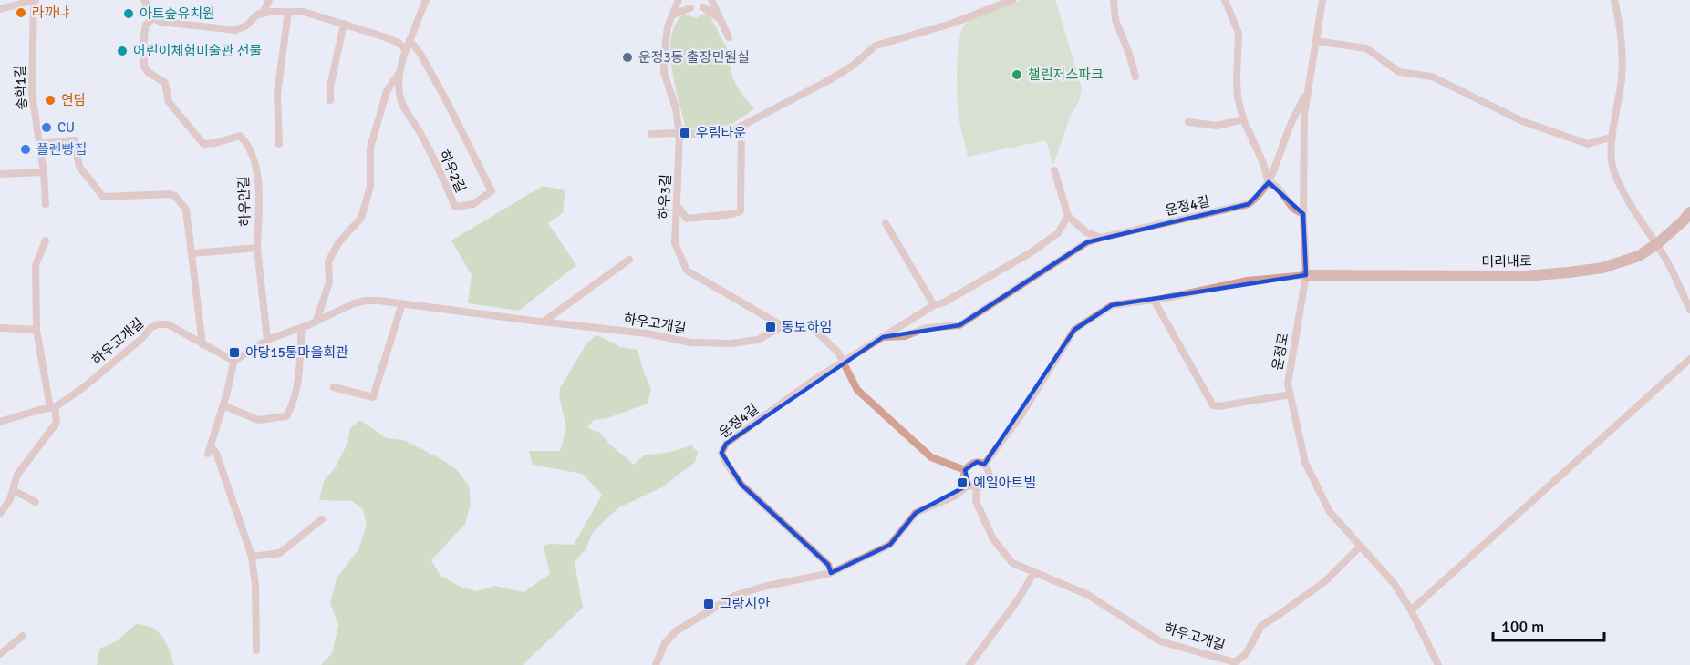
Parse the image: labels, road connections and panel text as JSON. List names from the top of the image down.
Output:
{
  "streets": {
    "street": [
      "송학1길",
      "하우2길",
      "하우3길",
      "하우안길",
      "운정4길",
      "미리내로",
      "하우고개길",
      "운정로"
    ]
  },
  "crossings": [
    ["하우3길", "하우고개길"],
    ["운정4길", "운정로"],
    ["미리내로", "운정로"],
    ["하우고개길", "운정로"]
  ],
  "places": {
    "other": [
      "라까냐",
      "아트숲유치원",
      "어린이체험미술관 선물",
      "운정3동 출장민원실",
      "챌린저스파크",
      "연담",
      "CU",
      "플렌빵집"
    ],
    "transit": [
      "우림타운",
      "동보하임",
      "야당15통마을회관",
      "예일아트빌",
      "그랑시안"
    ]
  },
  "scale_bar": "100 m"
}
